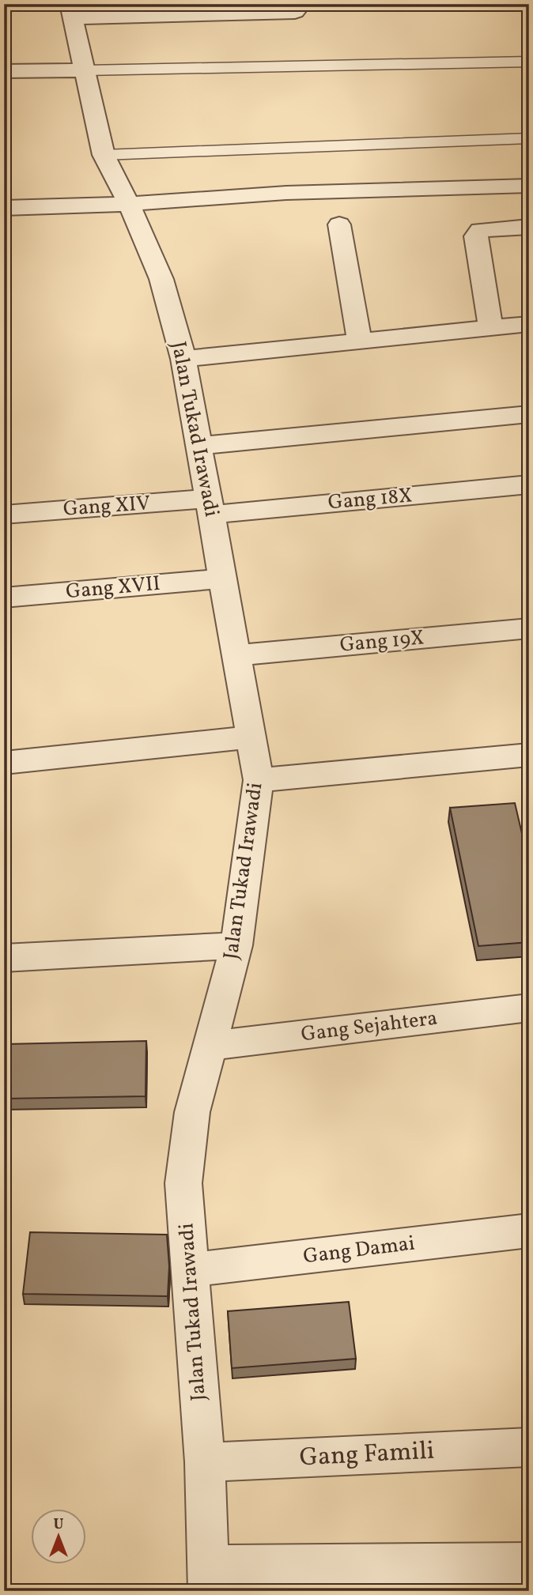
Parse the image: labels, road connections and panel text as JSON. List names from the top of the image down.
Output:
{
  "streets": {
    "street": [
      "Jalan Tukad Irawadi",
      "Gang 18X",
      "Gang XIV",
      "Gang XVII",
      "Gang 19X",
      "Gang Sejahtera",
      "Gang Damai",
      "Gang Famili"
    ]
  },
  "crossings": [
    ["Jalan Tukad Irawadi", "Gang 18X"],
    ["Jalan Tukad Irawadi", "Gang XIV"],
    ["Jalan Tukad Irawadi", "Gang XVII"],
    ["Jalan Tukad Irawadi", "Gang 19X"],
    ["Jalan Tukad Irawadi", "Gang Sejahtera"],
    ["Jalan Tukad Irawadi", "Gang Damai"],
    ["Jalan Tukad Irawadi", "Gang Famili"],
    ["Gang 18X", "Gang XIV"]
  ],
  "north": "top"
}
